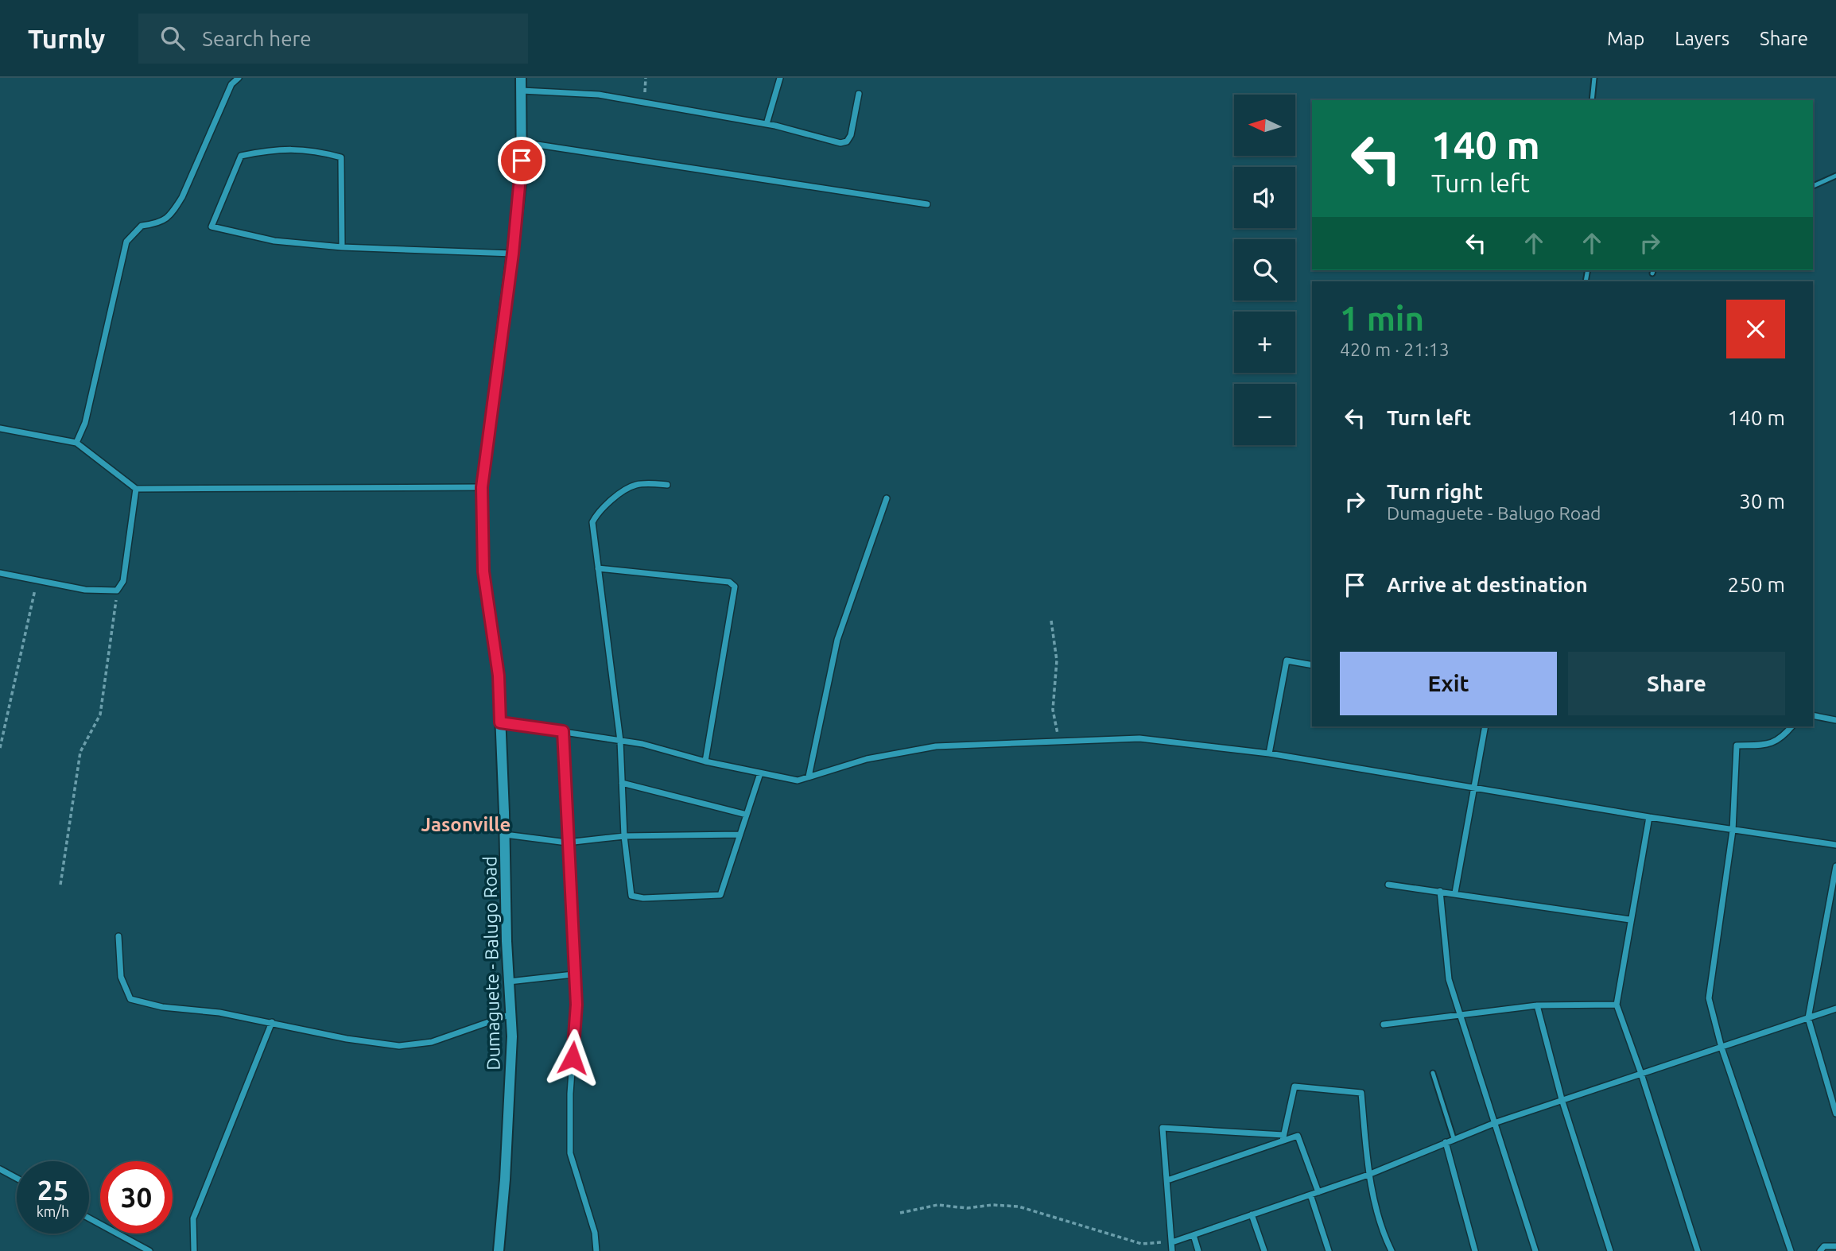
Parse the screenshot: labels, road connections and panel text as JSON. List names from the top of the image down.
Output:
{
  "streets": {
    "street": ["Dumaguete - Balugo Road"]
  },
  "districts": ["Jasonville"],
  "north": "left",
  "page": {
    "header": "Turnly",
    "search": "Search here",
    "nav": ["Map", "Layers", "Share"],
    "map_buttons": ["+", "−"],
    "turn": ["140 m", "Turn left"],
    "heading": ["1 min", "420 m · 21:13"],
    "list": [
      {
        "name": "Turn left",
        "value": "140 m"
      },
      {
        "name": "Turn right",
        "note": "Dumaguete - Balugo Road",
        "value": "30 m"
      },
      {
        "name": "Arrive at destination",
        "value": "250 m"
      }
    ],
    "buttons": ["Exit", "Share"],
    "speed": "25 km/h",
    "limit": "30"
  }
}
